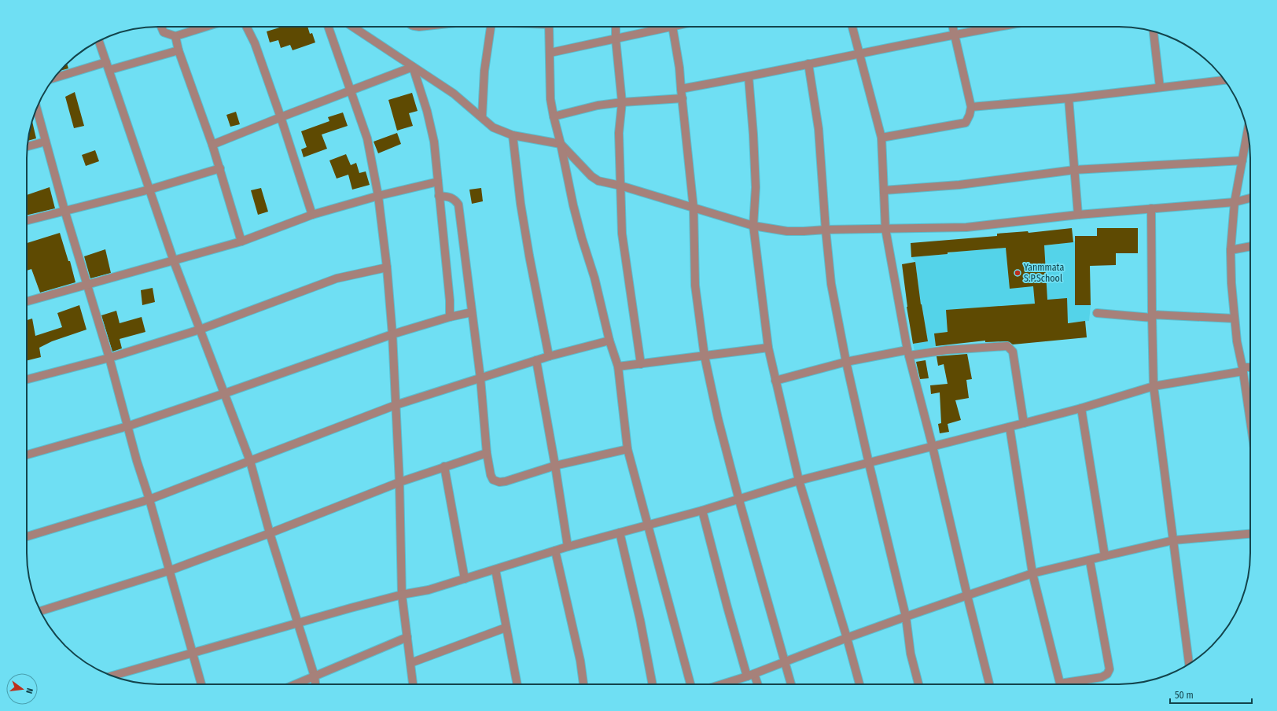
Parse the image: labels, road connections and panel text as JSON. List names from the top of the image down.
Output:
{
  "places": ["Yanmmata S.P.School"],
  "scale_bar": "50 m",
  "north": "right"
}
